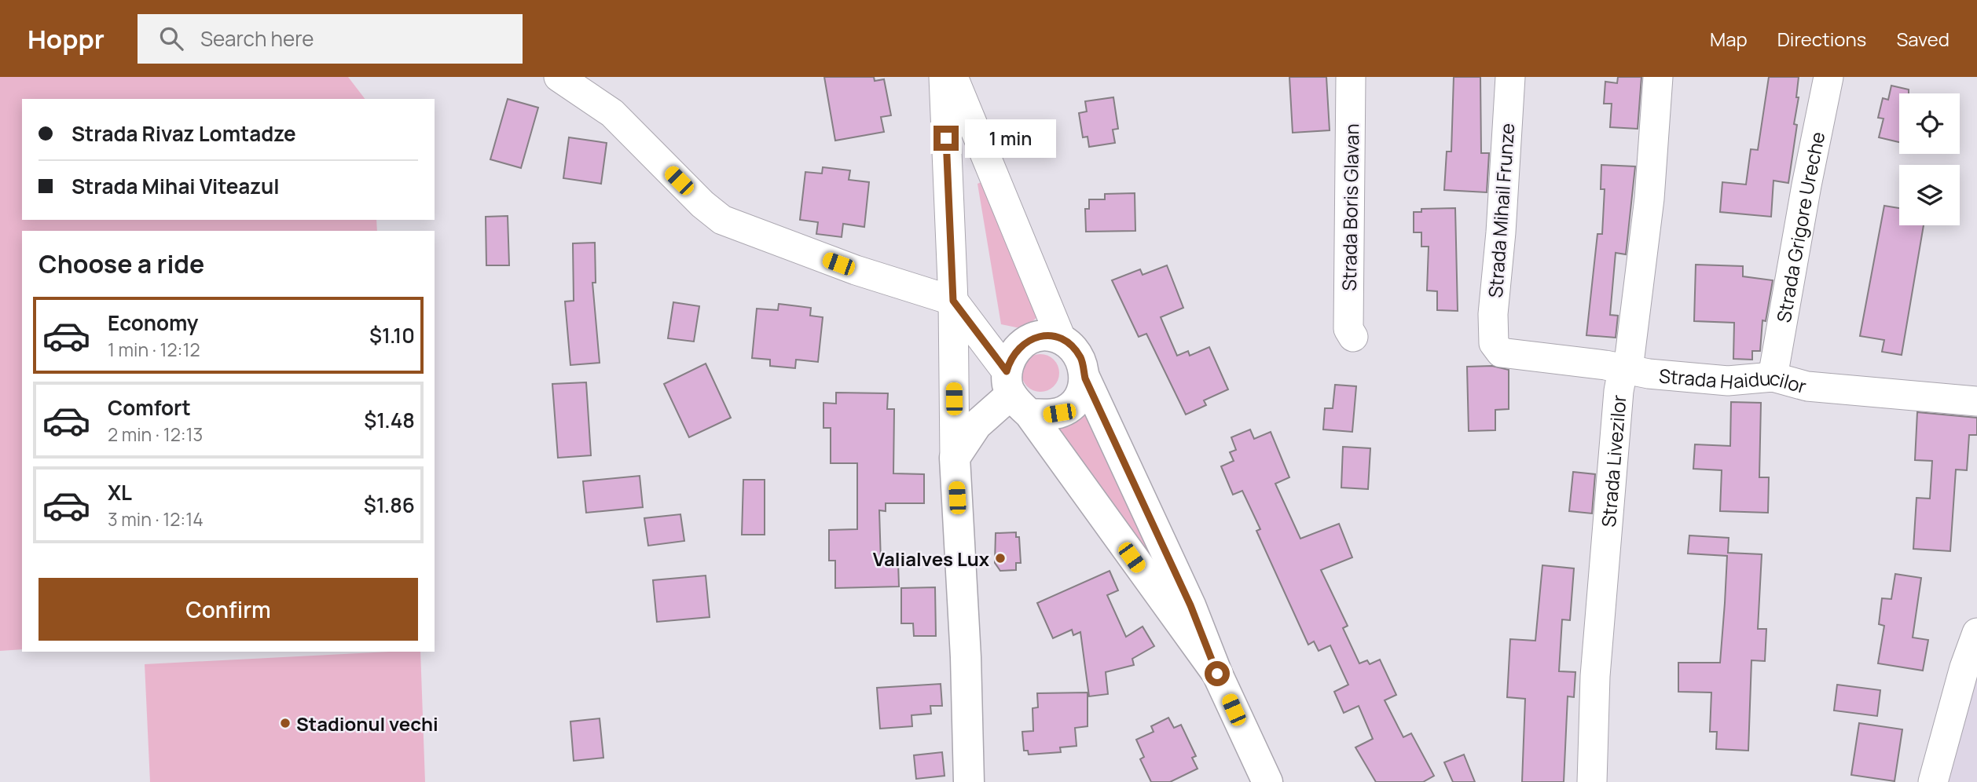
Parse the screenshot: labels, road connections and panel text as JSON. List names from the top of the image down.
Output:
{
  "streets": {
    "street": [
      "Strada Boris Glavan",
      "Strada Mihail Frunze",
      "Strada Grigore Ureche",
      "Strada Haiducilor",
      "Strada Livezilor"
    ]
  },
  "crossings": [
    ["Strada Mihail Frunze", "Strada Haiducilor"],
    ["Strada Grigore Ureche", "Strada Haiducilor"],
    ["Strada Haiducilor", "Strada Livezilor"]
  ],
  "places": ["Valialves Lux", "Stadionul vechi"],
  "page": {
    "header": "Hoppr",
    "search": "Search here",
    "nav": ["Map", "Directions", "Saved"],
    "banner": ["Strada Rivaz Lomtadze", "Strada Mihai Viteazul"],
    "bubble": "1 min",
    "heading": "Choose a ride",
    "list": [
      {
        "name": "Economy",
        "note": "1 min · 12:12",
        "value": "$1.10"
      },
      {
        "name": "Comfort",
        "note": "2 min · 12:13",
        "value": "$1.48"
      },
      {
        "name": "XL",
        "note": "3 min · 12:14",
        "value": "$1.86"
      }
    ],
    "buttons": "Confirm"
  }
}
